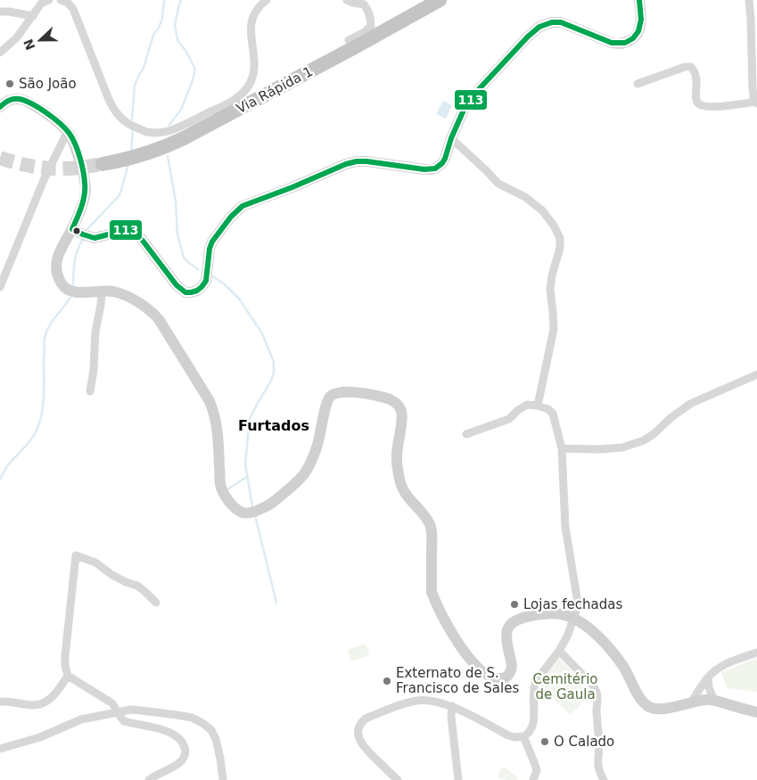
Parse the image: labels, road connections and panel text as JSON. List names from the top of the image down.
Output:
{
  "streets": {
    "highway": ["Via Rápida 1"]
  },
  "districts": ["Furtados"],
  "parks": ["Cemitério de Gaula"],
  "places": [
    "São João",
    "Lojas fechadas",
    "Externato de S. Francisco de Sales",
    "O Calado"
  ],
  "lines": ["transit line 113"],
  "north": "left"
}
